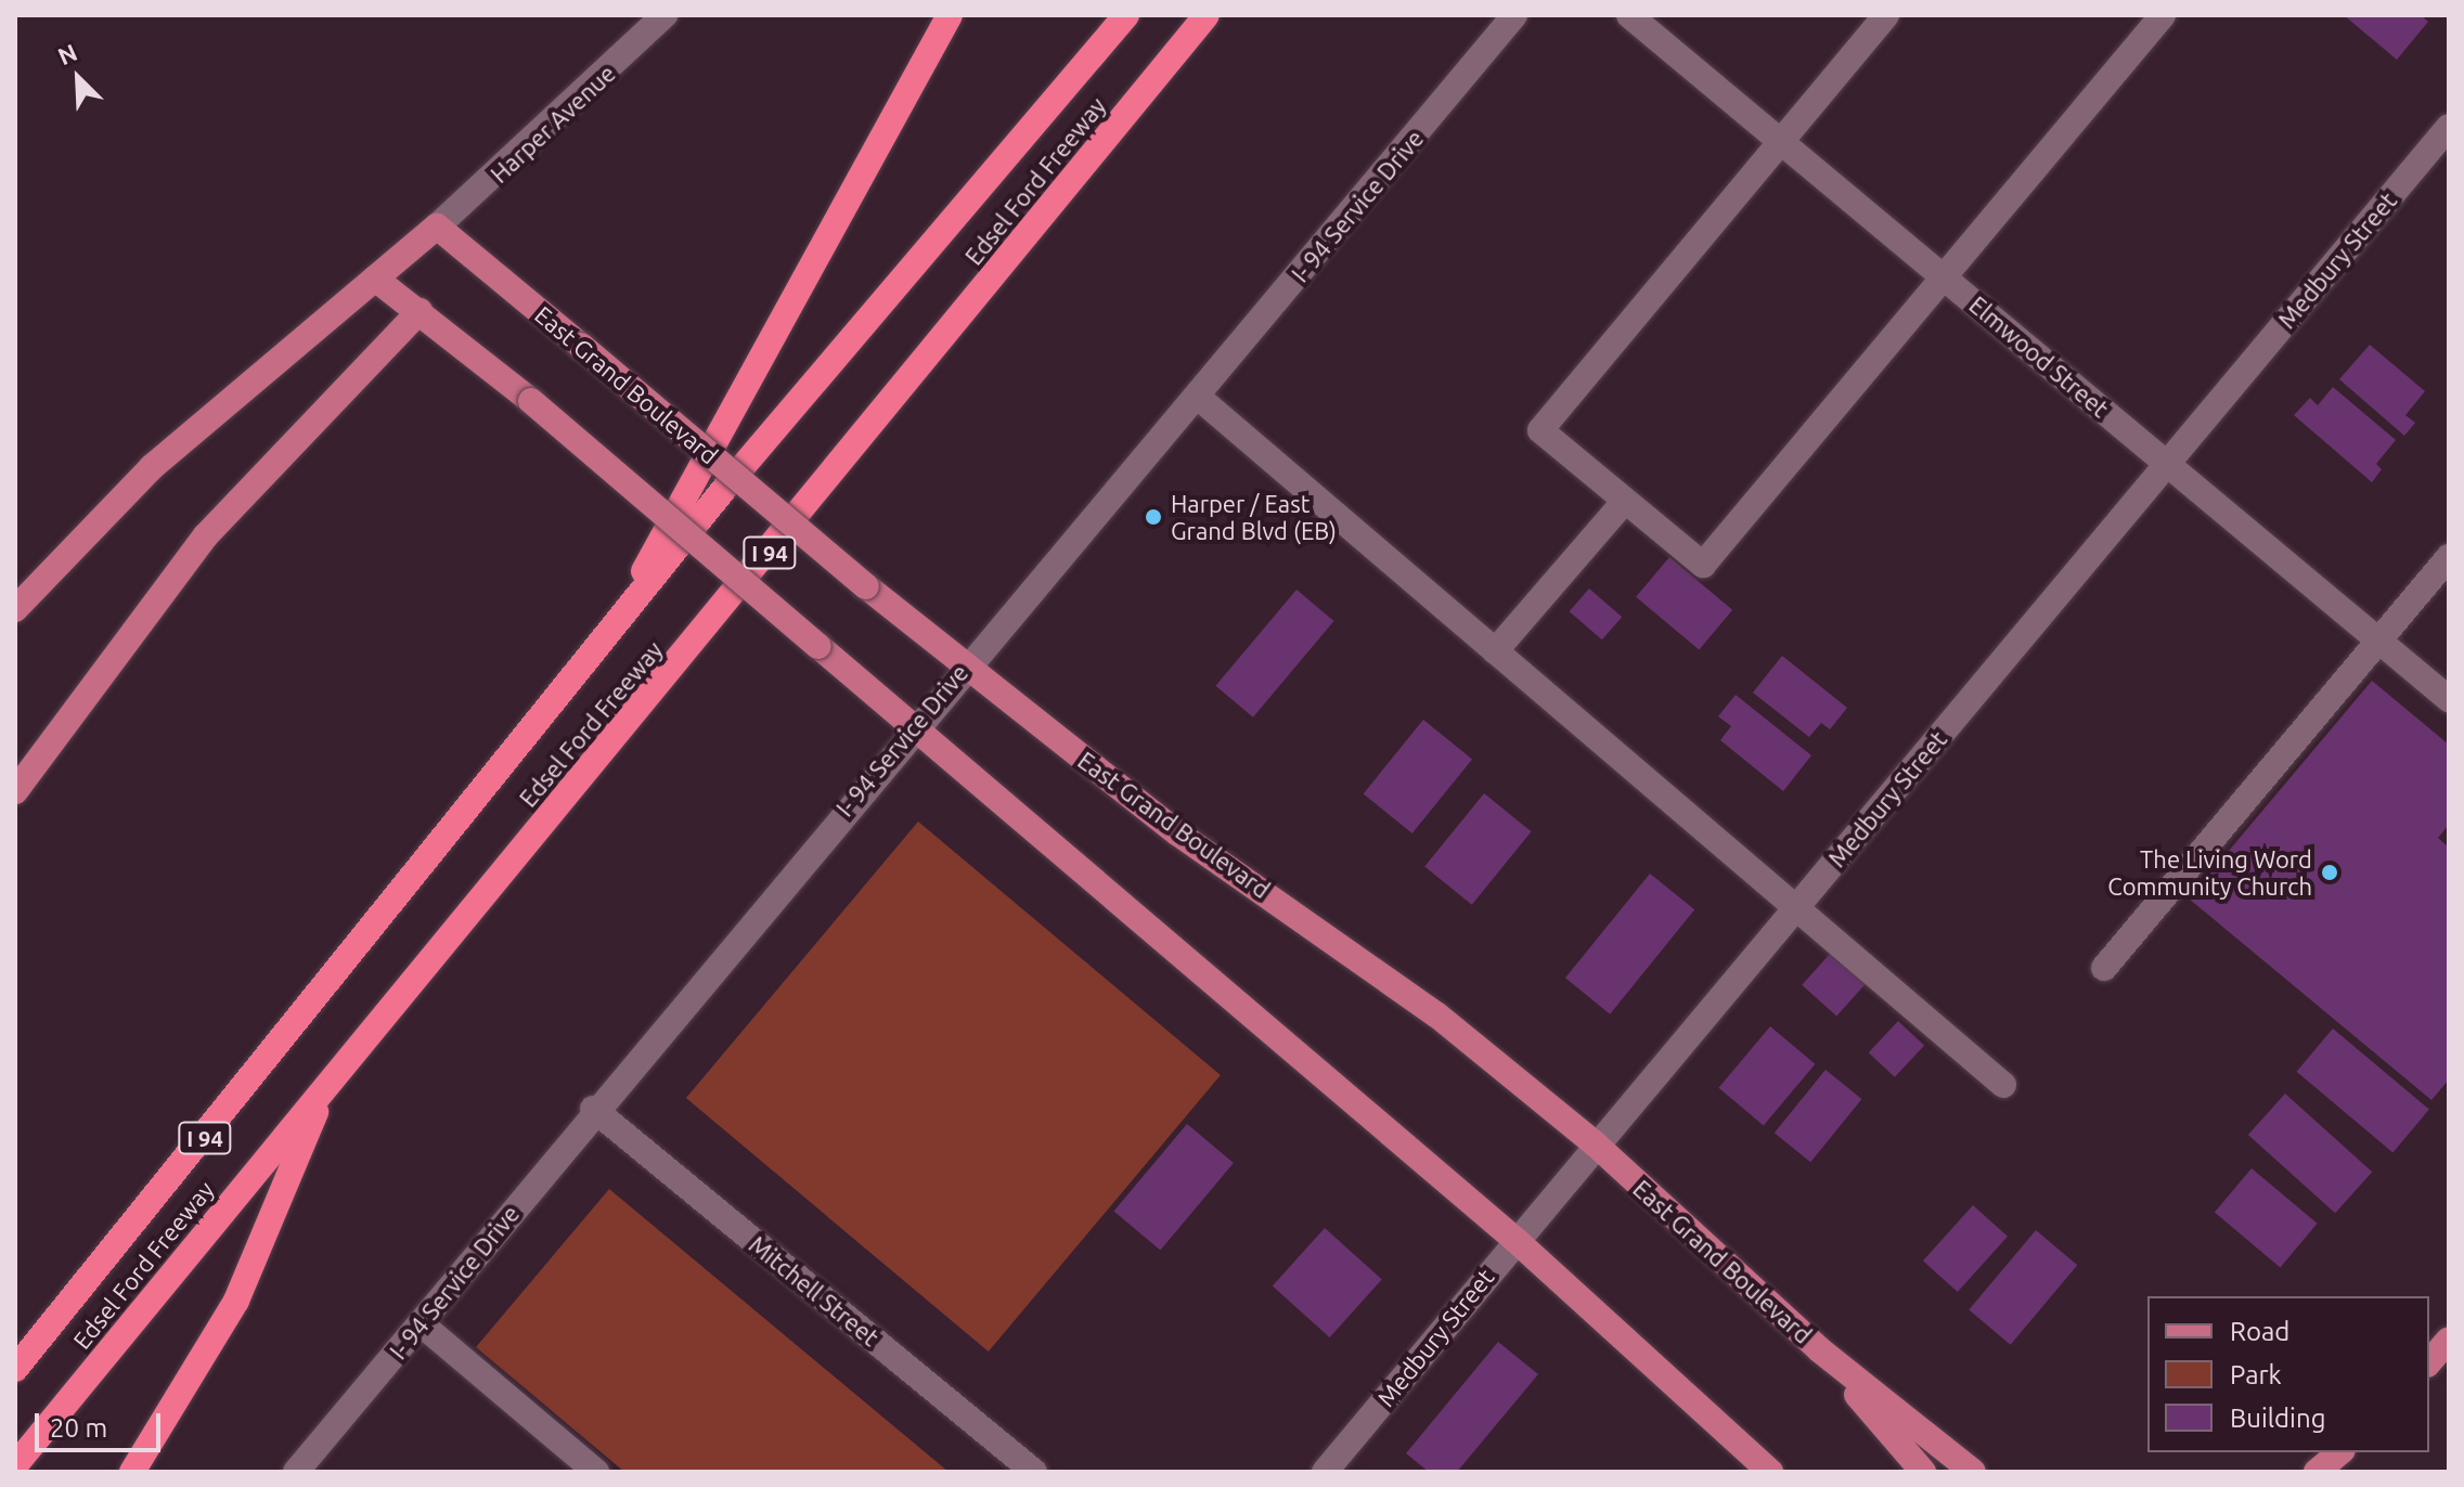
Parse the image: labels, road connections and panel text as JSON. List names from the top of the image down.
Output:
{
  "streets": {
    "highway": ["Edsel Ford Freeway", "I 94"],
    "main road": ["East Grand Boulevard"],
    "street": [
      "Harper Avenue",
      "I- 94 Service Drive",
      "Medbury Street",
      "Elmwood Street",
      "Mitchell Street"
    ]
  },
  "crossings": [
    ["Harper Avenue", "East Grand Boulevard"],
    ["I- 94 Service Drive", "East Grand Boulevard"],
    ["I- 94 Service Drive", "Mitchell Street"],
    ["Medbury Street", "Elmwood Street"],
    ["Medbury Street", "East Grand Boulevard"]
  ],
  "places": ["Harper / East Grand Blvd (EB)", "The Living Word Community Church"],
  "legend": ["Road", "Park", "Building"],
  "scale_bar": "20 m",
  "north": "top left"
}
